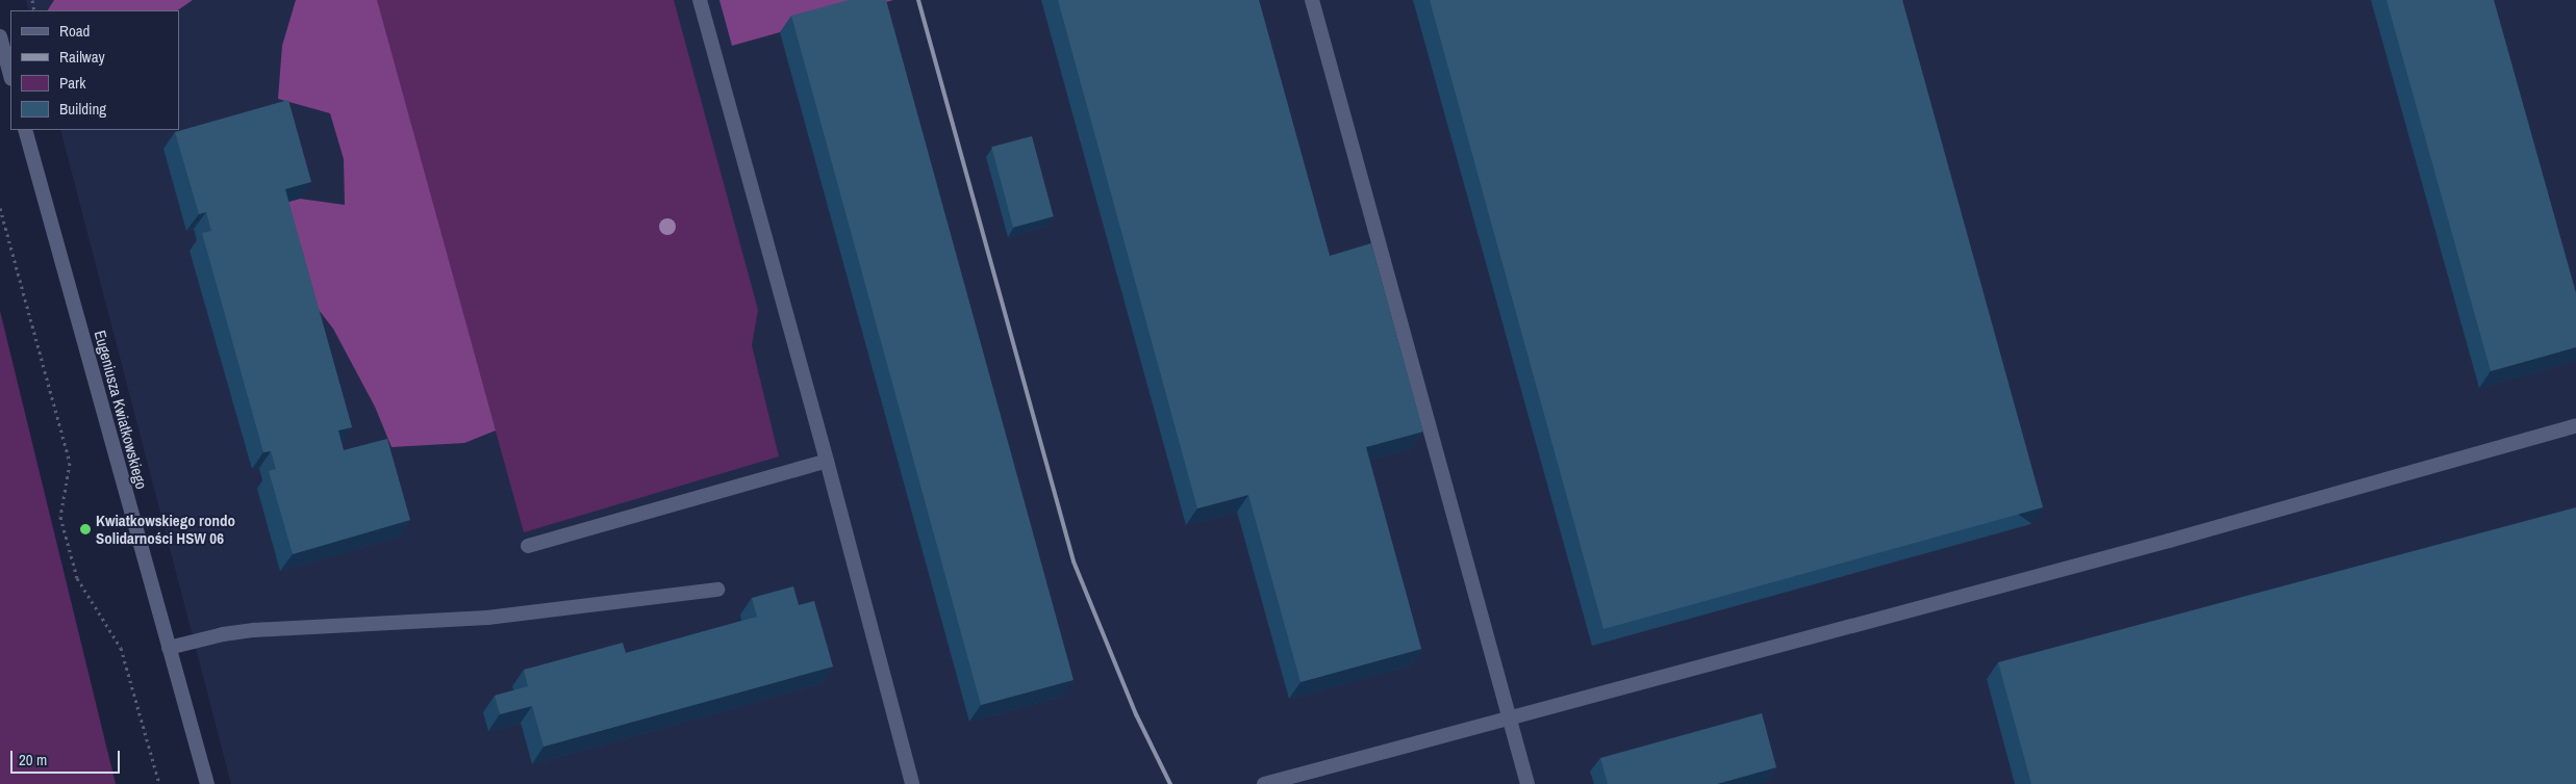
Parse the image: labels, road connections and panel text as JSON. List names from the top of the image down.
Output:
{
  "streets": {
    "street": ["Eugeniusza Kwiatkowskiego"]
  },
  "places": ["Kwiatkowskiego rondo Solidarności HSW 06"],
  "legend": [
    "Road",
    "Railway",
    "Park",
    "Building"
  ],
  "scale_bar": "20 m"
}
